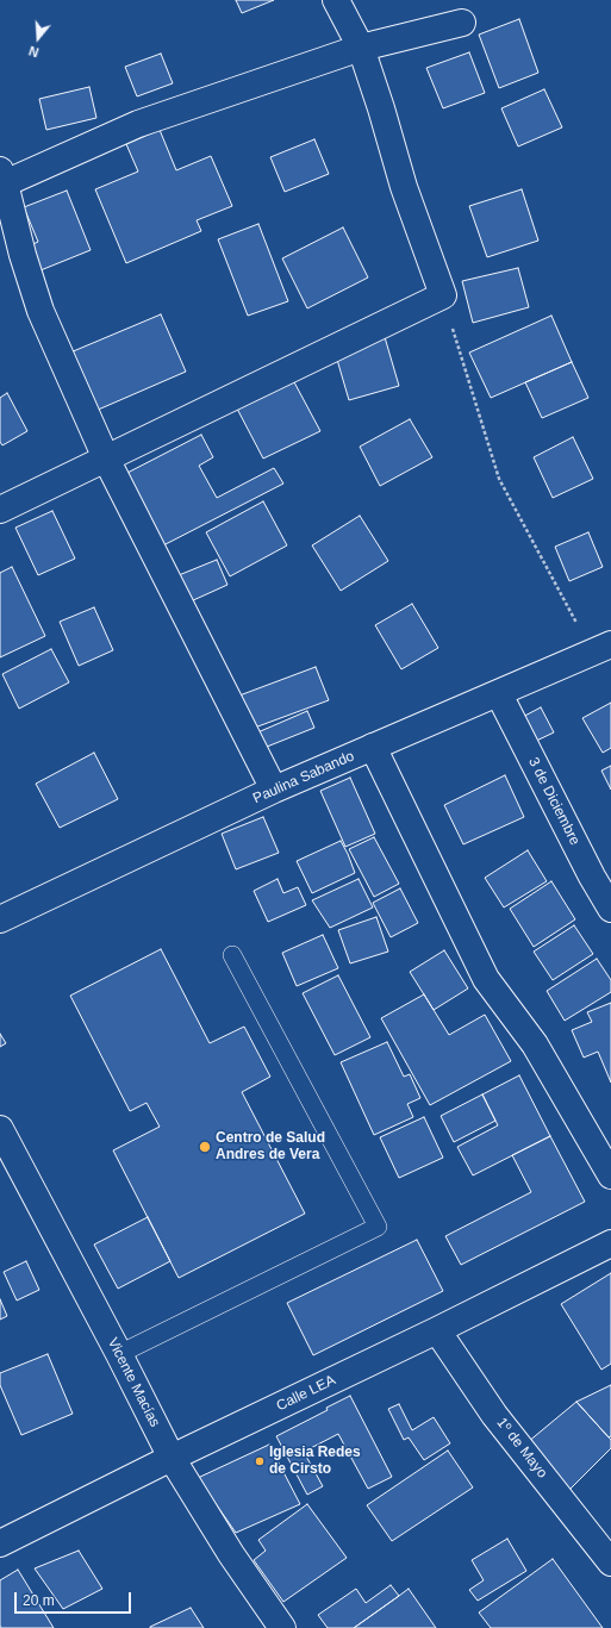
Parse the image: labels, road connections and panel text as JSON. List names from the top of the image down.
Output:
{
  "streets": {
    "street": [
      "Paulina Sabando",
      "3 de Diciembre",
      "Vicente Macías",
      "Calle LEA",
      "1º de Mayo"
    ]
  },
  "crossings": [
    ["Paulina Sabando", "3 de Diciembre"],
    ["Vicente Macías", "Calle LEA"],
    ["Calle LEA", "1º de Mayo"]
  ],
  "places": ["Centro de Salud Andres de Vera", "Iglesia Redes de Cirsto"],
  "scale_bar": "20 m",
  "north": "bottom"
}
